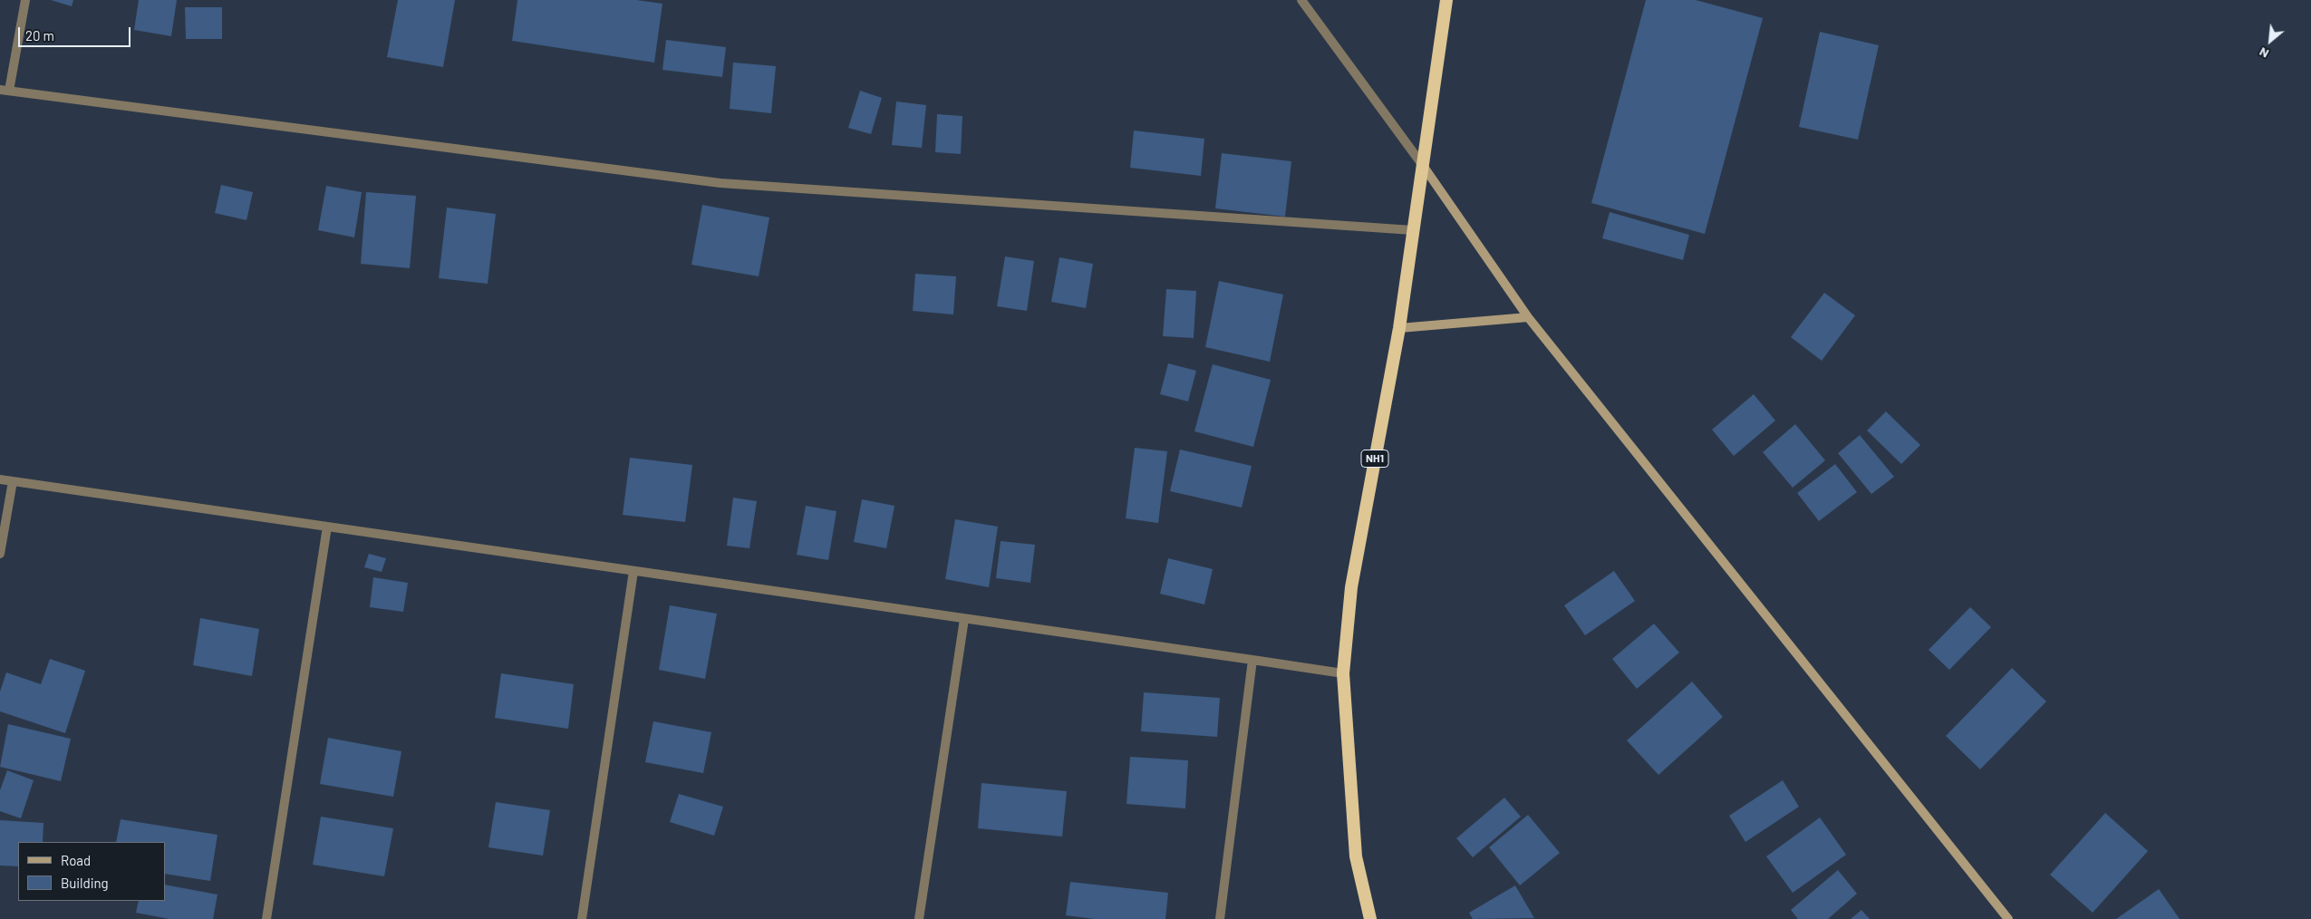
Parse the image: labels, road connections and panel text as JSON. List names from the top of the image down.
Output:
{
  "streets": {
    "highway": ["NH1"]
  },
  "legend": ["Road", "Building"],
  "scale_bar": "20 m",
  "north": "bottom left"
}
